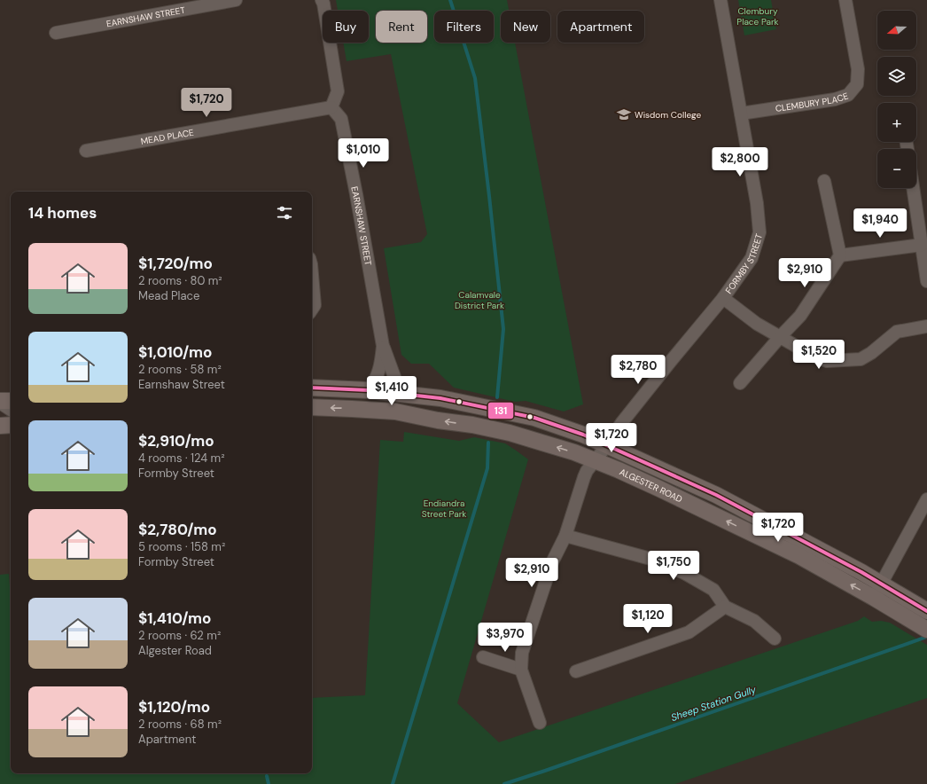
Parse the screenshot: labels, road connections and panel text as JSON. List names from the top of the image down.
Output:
{
  "streets": {
    "main road": ["ALGESTER ROAD"],
    "street": [
      "EARNSHAW STREET",
      "CLEMBURY PLACE",
      "MEAD PLACE",
      "FORMBY STREET"
    ]
  },
  "crossings": [
    ["EARNSHAW STREET", "MEAD PLACE"],
    ["EARNSHAW STREET", "ALGESTER ROAD"],
    ["CLEMBURY PLACE", "FORMBY STREET"],
    ["FORMBY STREET", "ALGESTER ROAD"]
  ],
  "water": ["Sheep Station Gully"],
  "parks": ["Clembury Place Park", "Calamvale District Park", "Endiandra Street Park"],
  "places": {
    "school or university": ["Wisdom College"]
  },
  "lines": ["transit line 131"],
  "north": "left",
  "page": {
    "map_buttons": ["+", "−"],
    "chip": [
      "Buy",
      "Rent",
      "Filters",
      "New",
      "Apartment"
    ],
    "price": [
      "$1,720",
      "$1,010",
      "$2,800",
      "$1,940",
      "$2,910",
      "$1,520",
      "$2,780",
      "$1,410",
      "$1,720",
      "$1,720",
      "$1,750",
      "$2,910",
      "$1,120",
      "$3,970"
    ],
    "heading": "14 homes",
    "list": [
      {
        "name": "$1,720/mo",
        "note": "2 rooms · 80 m² · Mead Place"
      },
      {
        "name": "$1,010/mo",
        "note": "2 rooms · 58 m² · Earnshaw Street"
      },
      {
        "name": "$2,910/mo",
        "note": "4 rooms · 124 m² · Formby Street"
      },
      {
        "name": "$2,780/mo",
        "note": "5 rooms · 158 m² · Formby Street"
      },
      {
        "name": "$1,410/mo",
        "note": "2 rooms · 62 m² · Algester Road"
      },
      {
        "name": "$1,120/mo",
        "note": "2 rooms · 68 m² · Apartment"
      }
    ]
  }
}
